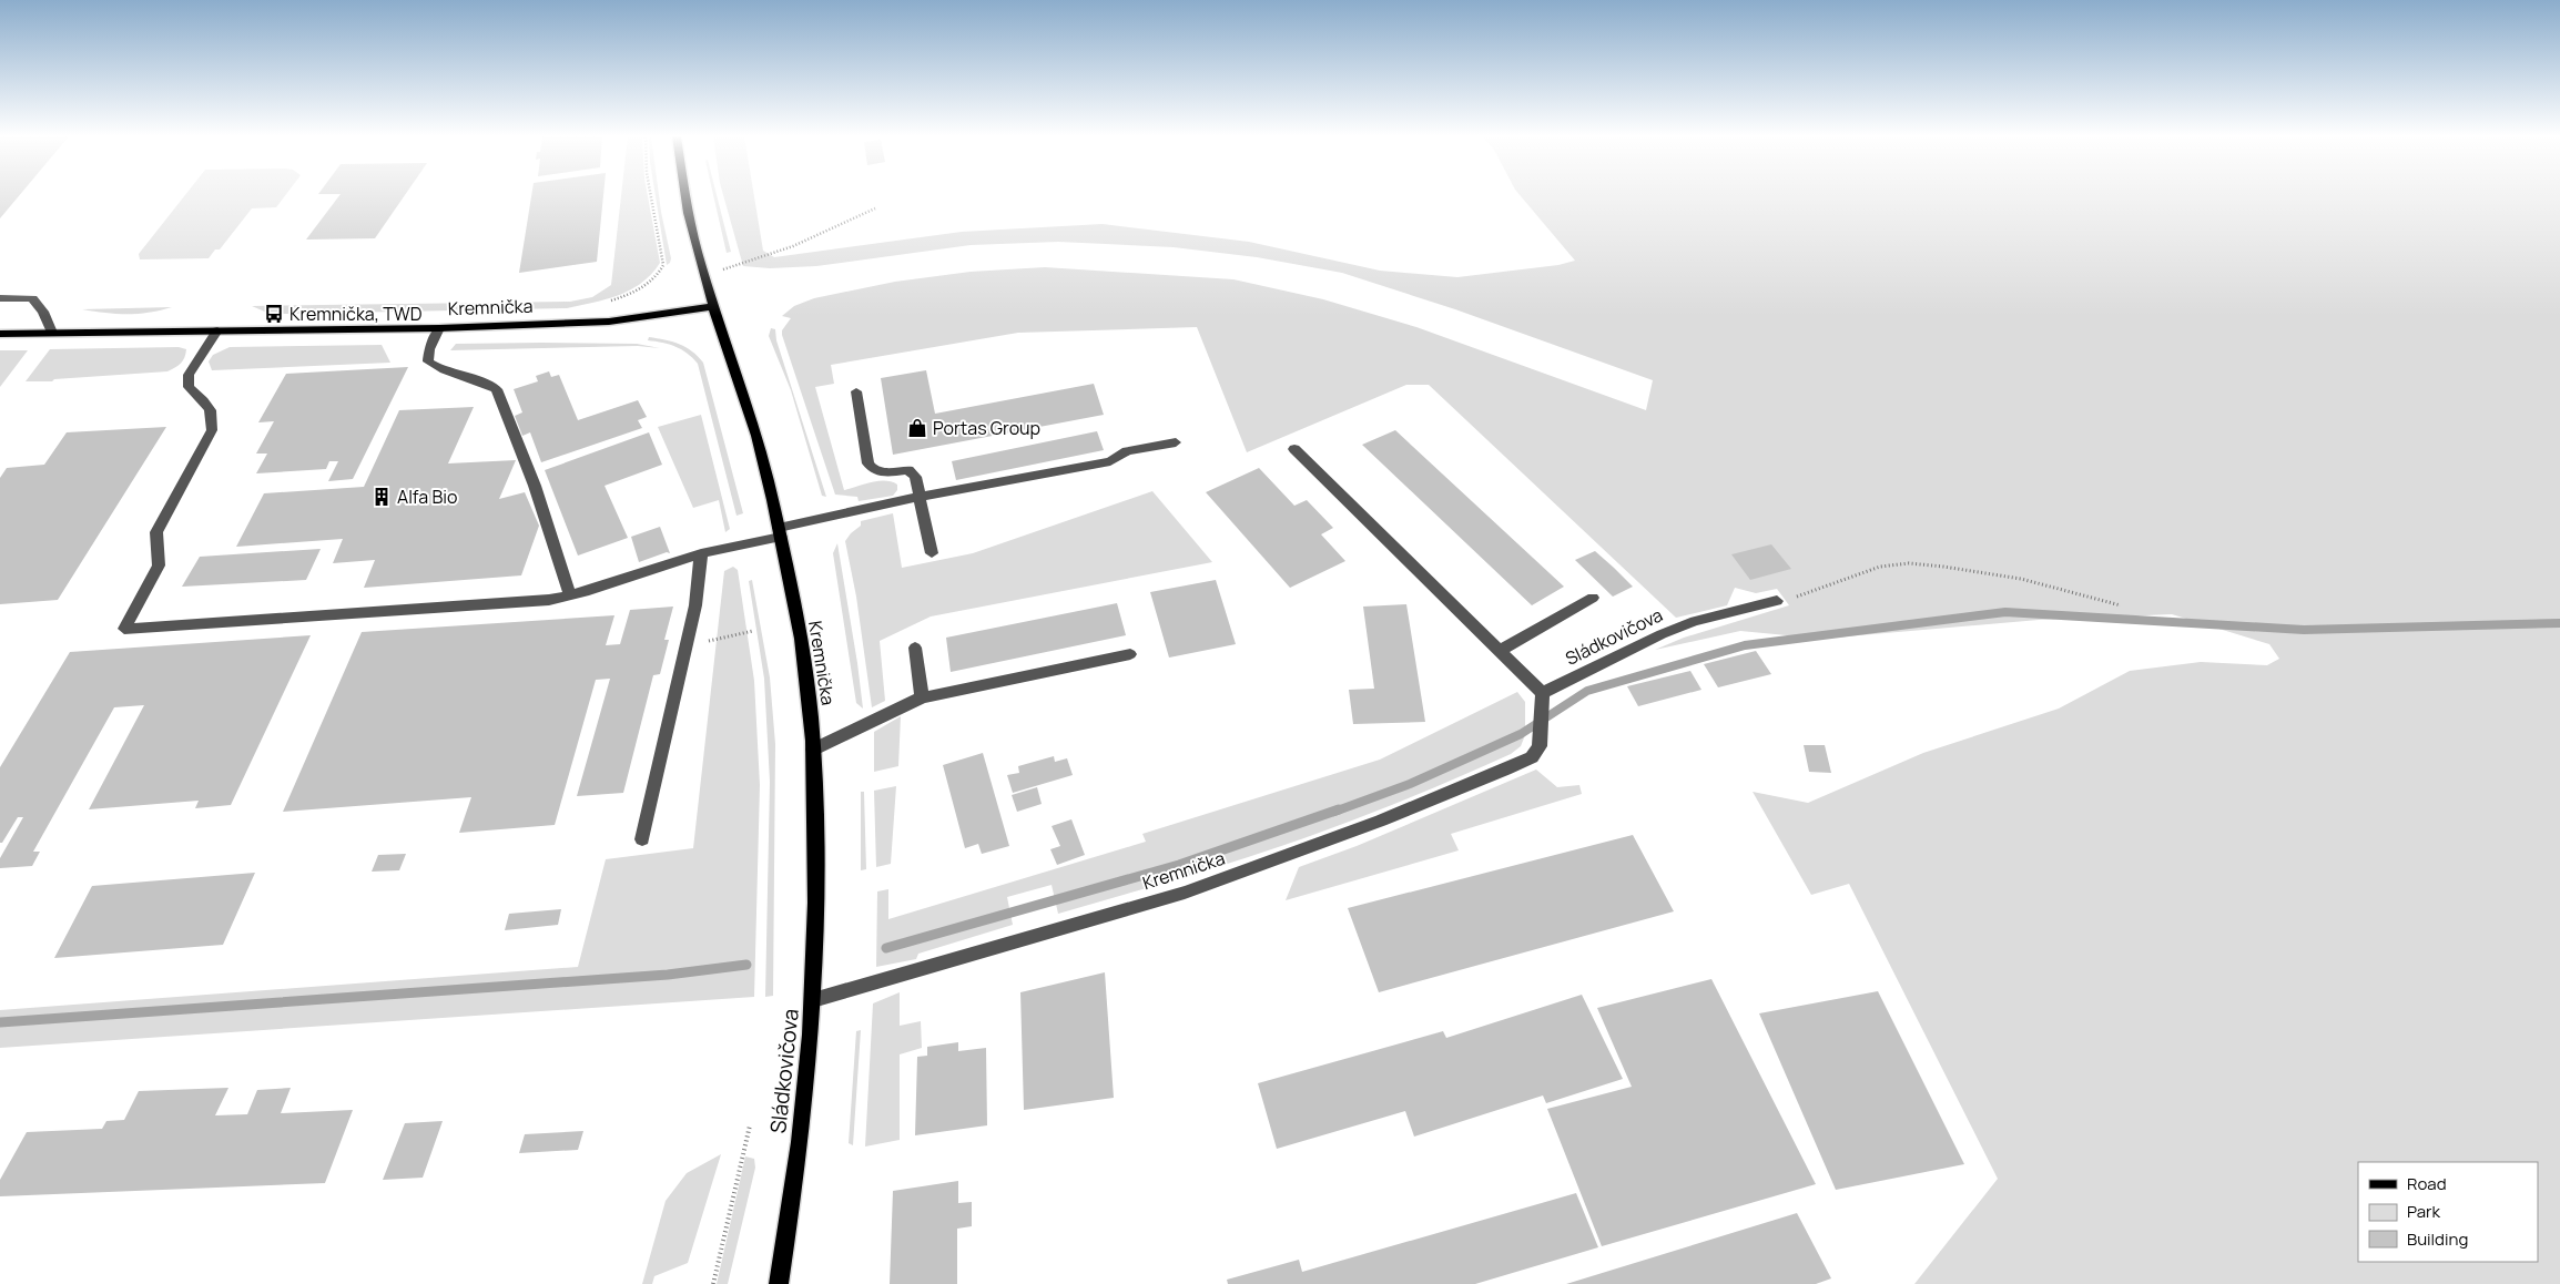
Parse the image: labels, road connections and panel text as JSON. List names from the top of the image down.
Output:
{
  "streets": {
    "main road": ["Kremnička", "Sládkovičova"]
  },
  "crossings": [
    ["Kremnička", "Sládkovičova"]
  ],
  "places": {
    "bus stop": ["Kremnička, TWD"],
    "shop": ["Portas Group"],
    "building": ["Alfa Bio"]
  },
  "legend": ["Road", "Park", "Building"]
}
